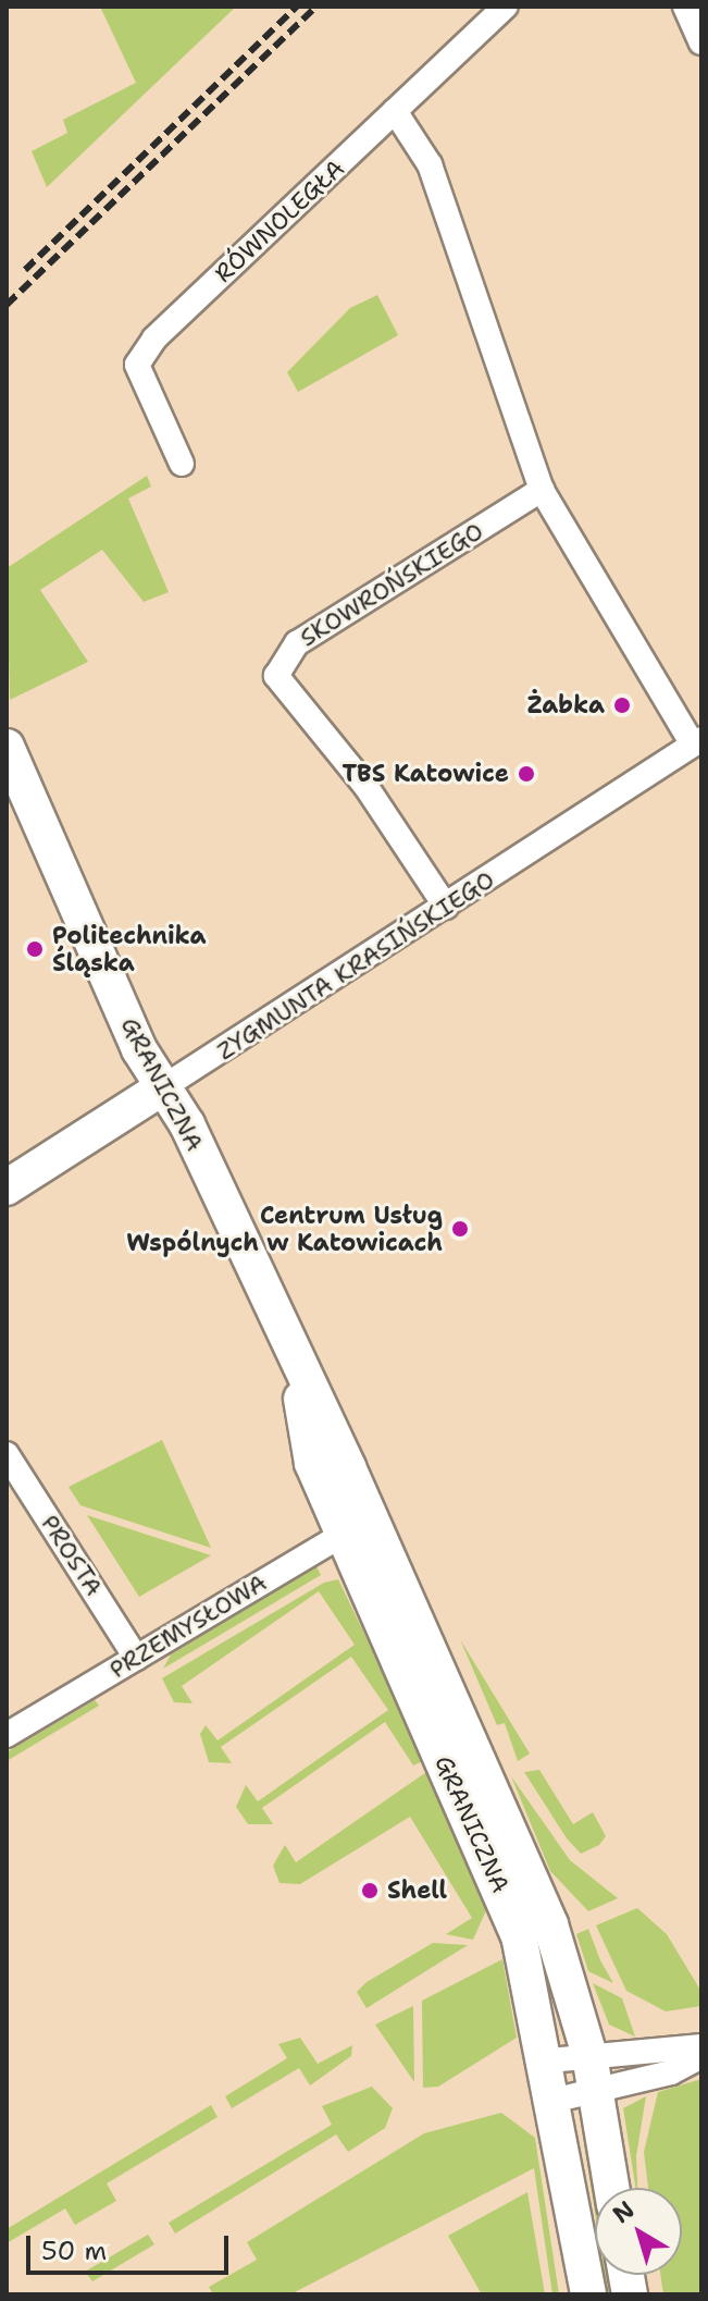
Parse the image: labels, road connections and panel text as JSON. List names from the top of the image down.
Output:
{
  "streets": {
    "street": [
      "RÓWNOLEGŁA",
      "SKOWROŃSKIEGO",
      "ZYGMUNTA KRASIŃSKIEGO",
      "GRANICZNA",
      "PROSTA",
      "PRZEMYSŁOWA"
    ]
  },
  "crossings": [
    ["SKOWROŃSKIEGO", "ZYGMUNTA KRASIŃSKIEGO"],
    ["ZYGMUNTA KRASIŃSKIEGO", "GRANICZNA"],
    ["GRANICZNA", "PRZEMYSŁOWA"],
    ["PROSTA", "PRZEMYSŁOWA"]
  ],
  "places": [
    "Żabka",
    "TBS Katowice",
    "Politechnika Śląska",
    "Centrum Usług Wspólnych w Katowicach",
    "Shell"
  ],
  "scale_bar": "50 m",
  "north": "top left"
}
